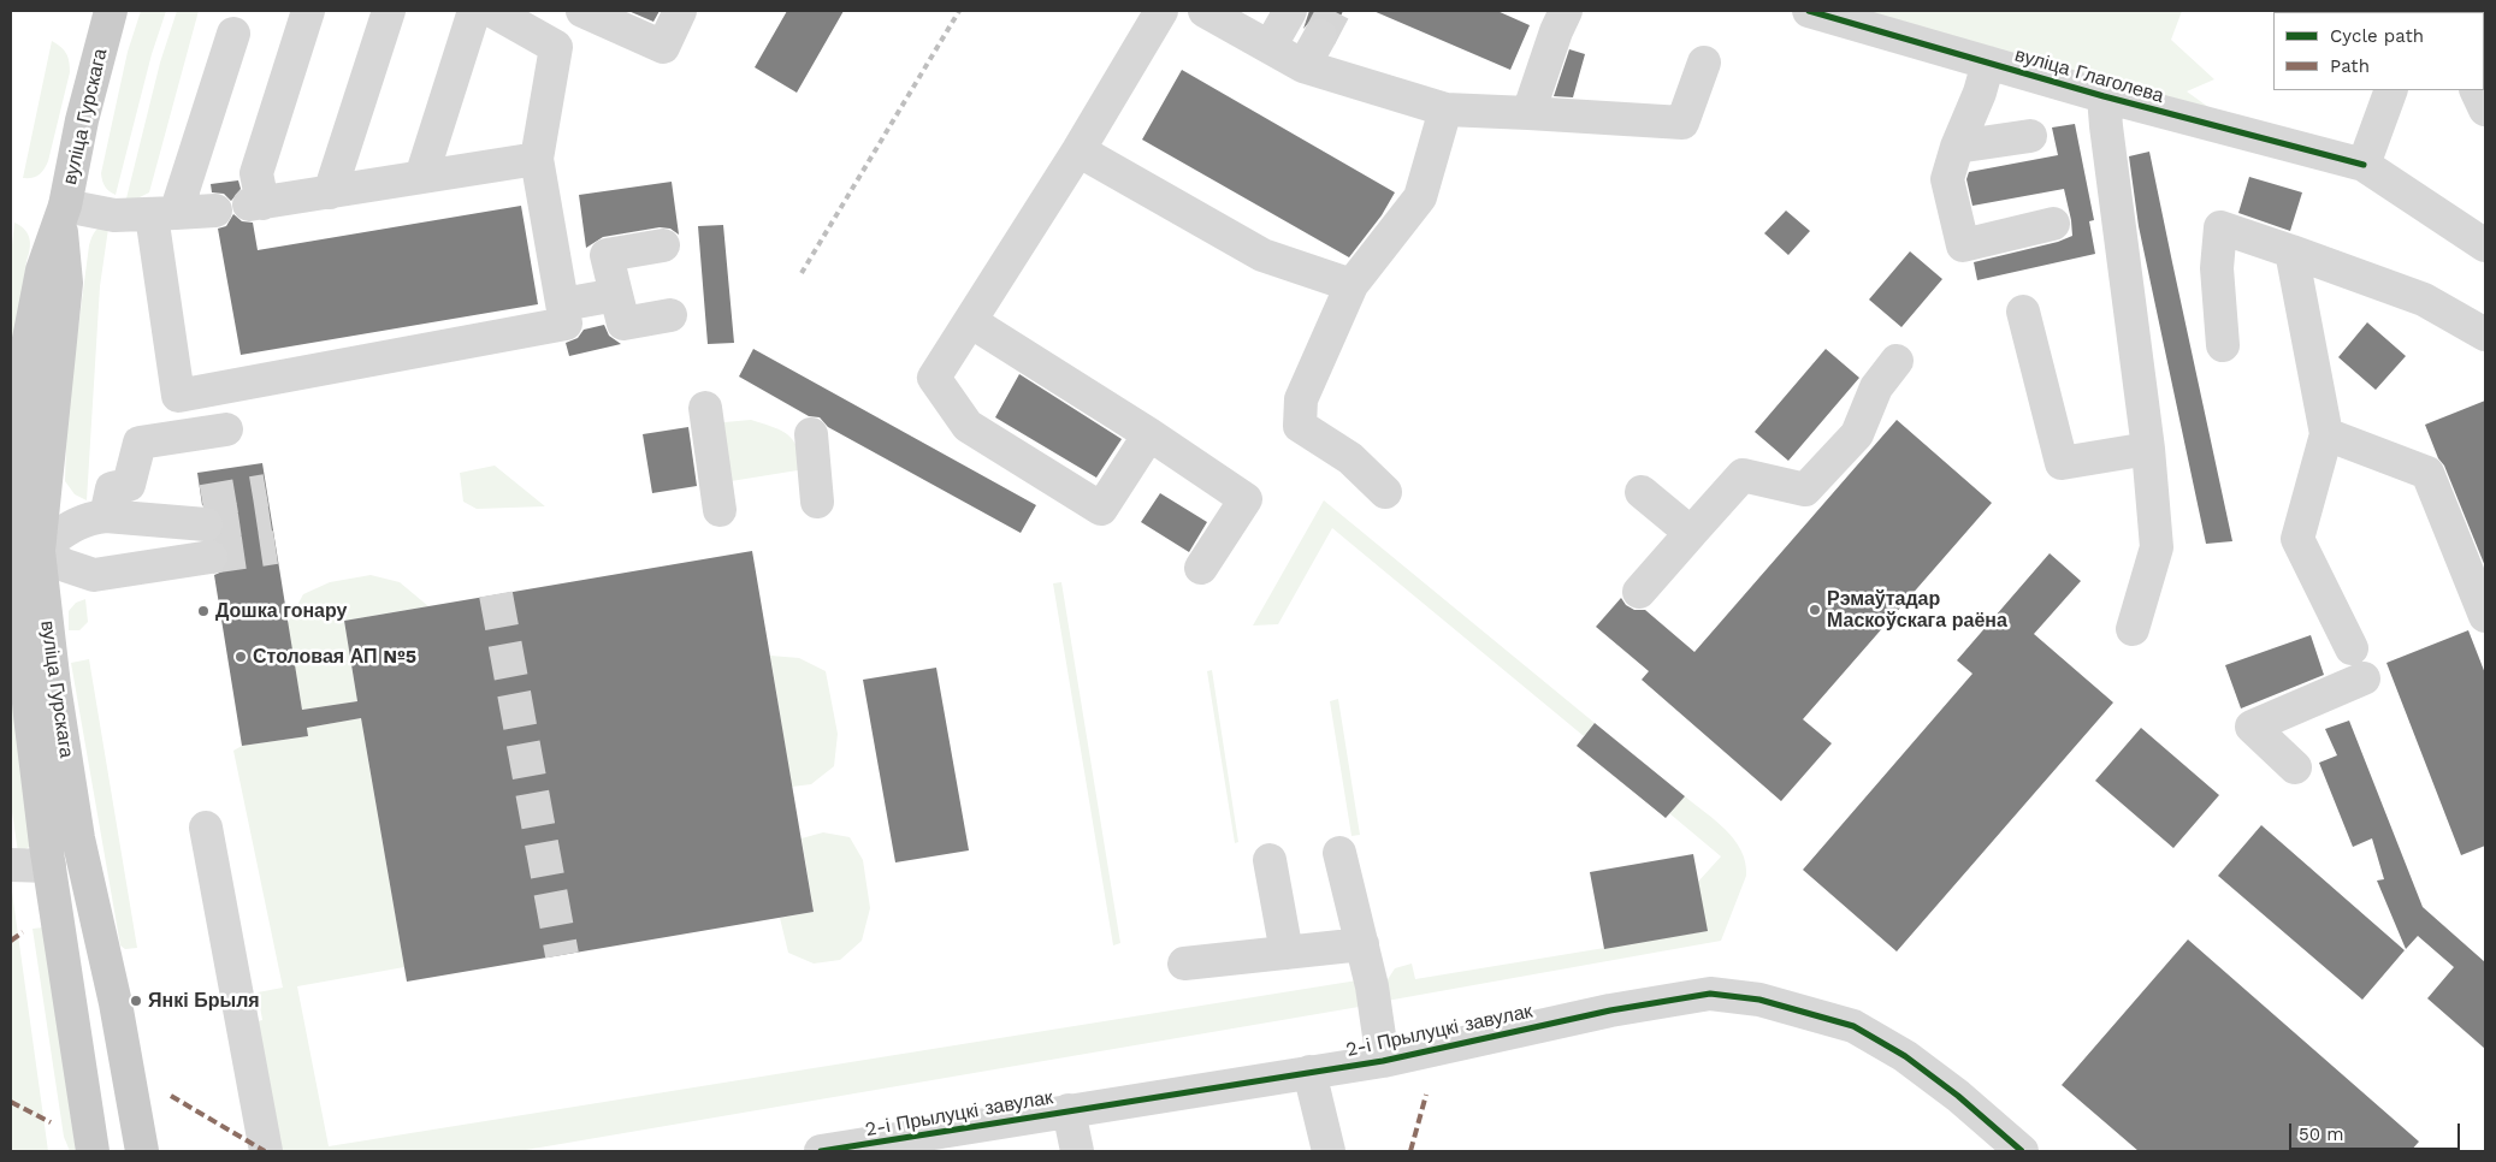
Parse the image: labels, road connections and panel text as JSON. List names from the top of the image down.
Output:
{
  "streets": {
    "main road": ["вуліца Гурскага"],
    "street": ["вуліца Глаголева", "2-і Прылуцкі завулак"]
  },
  "places": [
    "Рэмаўтадар Маскоўскага раёна",
    "Дошка гонару",
    "Столовая АП №5",
    "Янкі Брыля"
  ],
  "legend": ["Cycle path", "Path"],
  "scale_bar": "50 m"
}
